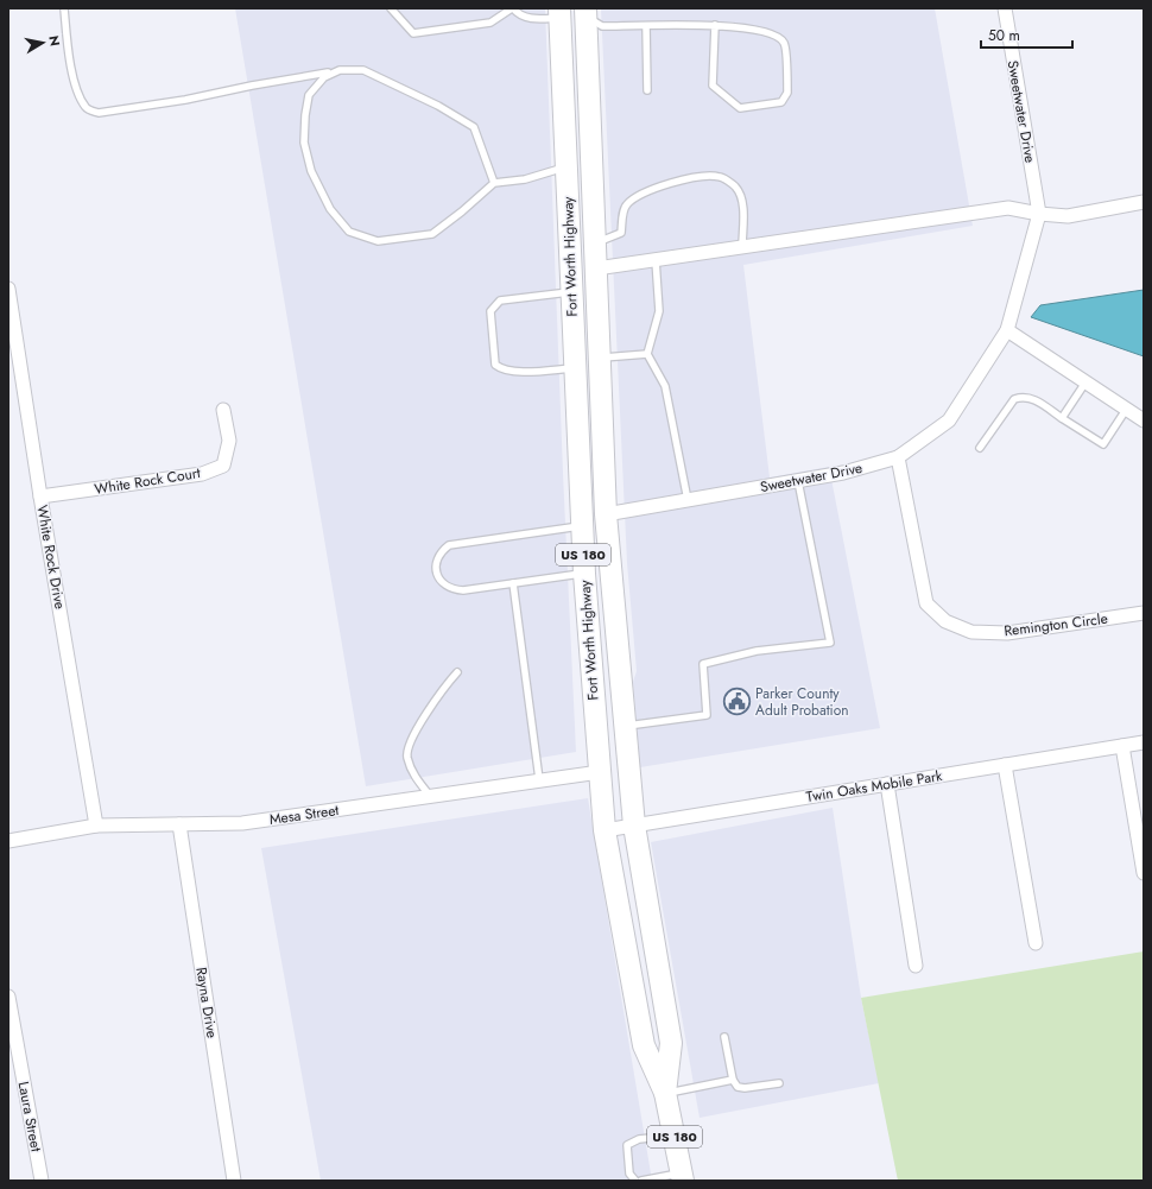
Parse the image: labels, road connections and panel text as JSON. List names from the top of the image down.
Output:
{
  "streets": {
    "main road": ["Fort Worth Highway", "US 180"],
    "street": [
      "Sweetwater Drive",
      "White Rock Court",
      "White Rock Drive",
      "Remington Circle",
      "Twin Oaks Mobile Park",
      "Mesa Street",
      "Rayna Drive",
      "Laura Street"
    ]
  },
  "crossings": [
    ["Sweetwater Drive", "Fort Worth Highway"],
    ["Sweetwater Drive", "Remington Circle"],
    ["Fort Worth Highway", "Twin Oaks Mobile Park"],
    ["Fort Worth Highway", "Mesa Street"],
    ["White Rock Court", "White Rock Drive"],
    ["White Rock Drive", "Mesa Street"],
    ["Mesa Street", "Rayna Drive"]
  ],
  "places": {
    "public building": ["Parker County Adult Probation"]
  },
  "scale_bar": "50 m",
  "north": "right"
}
